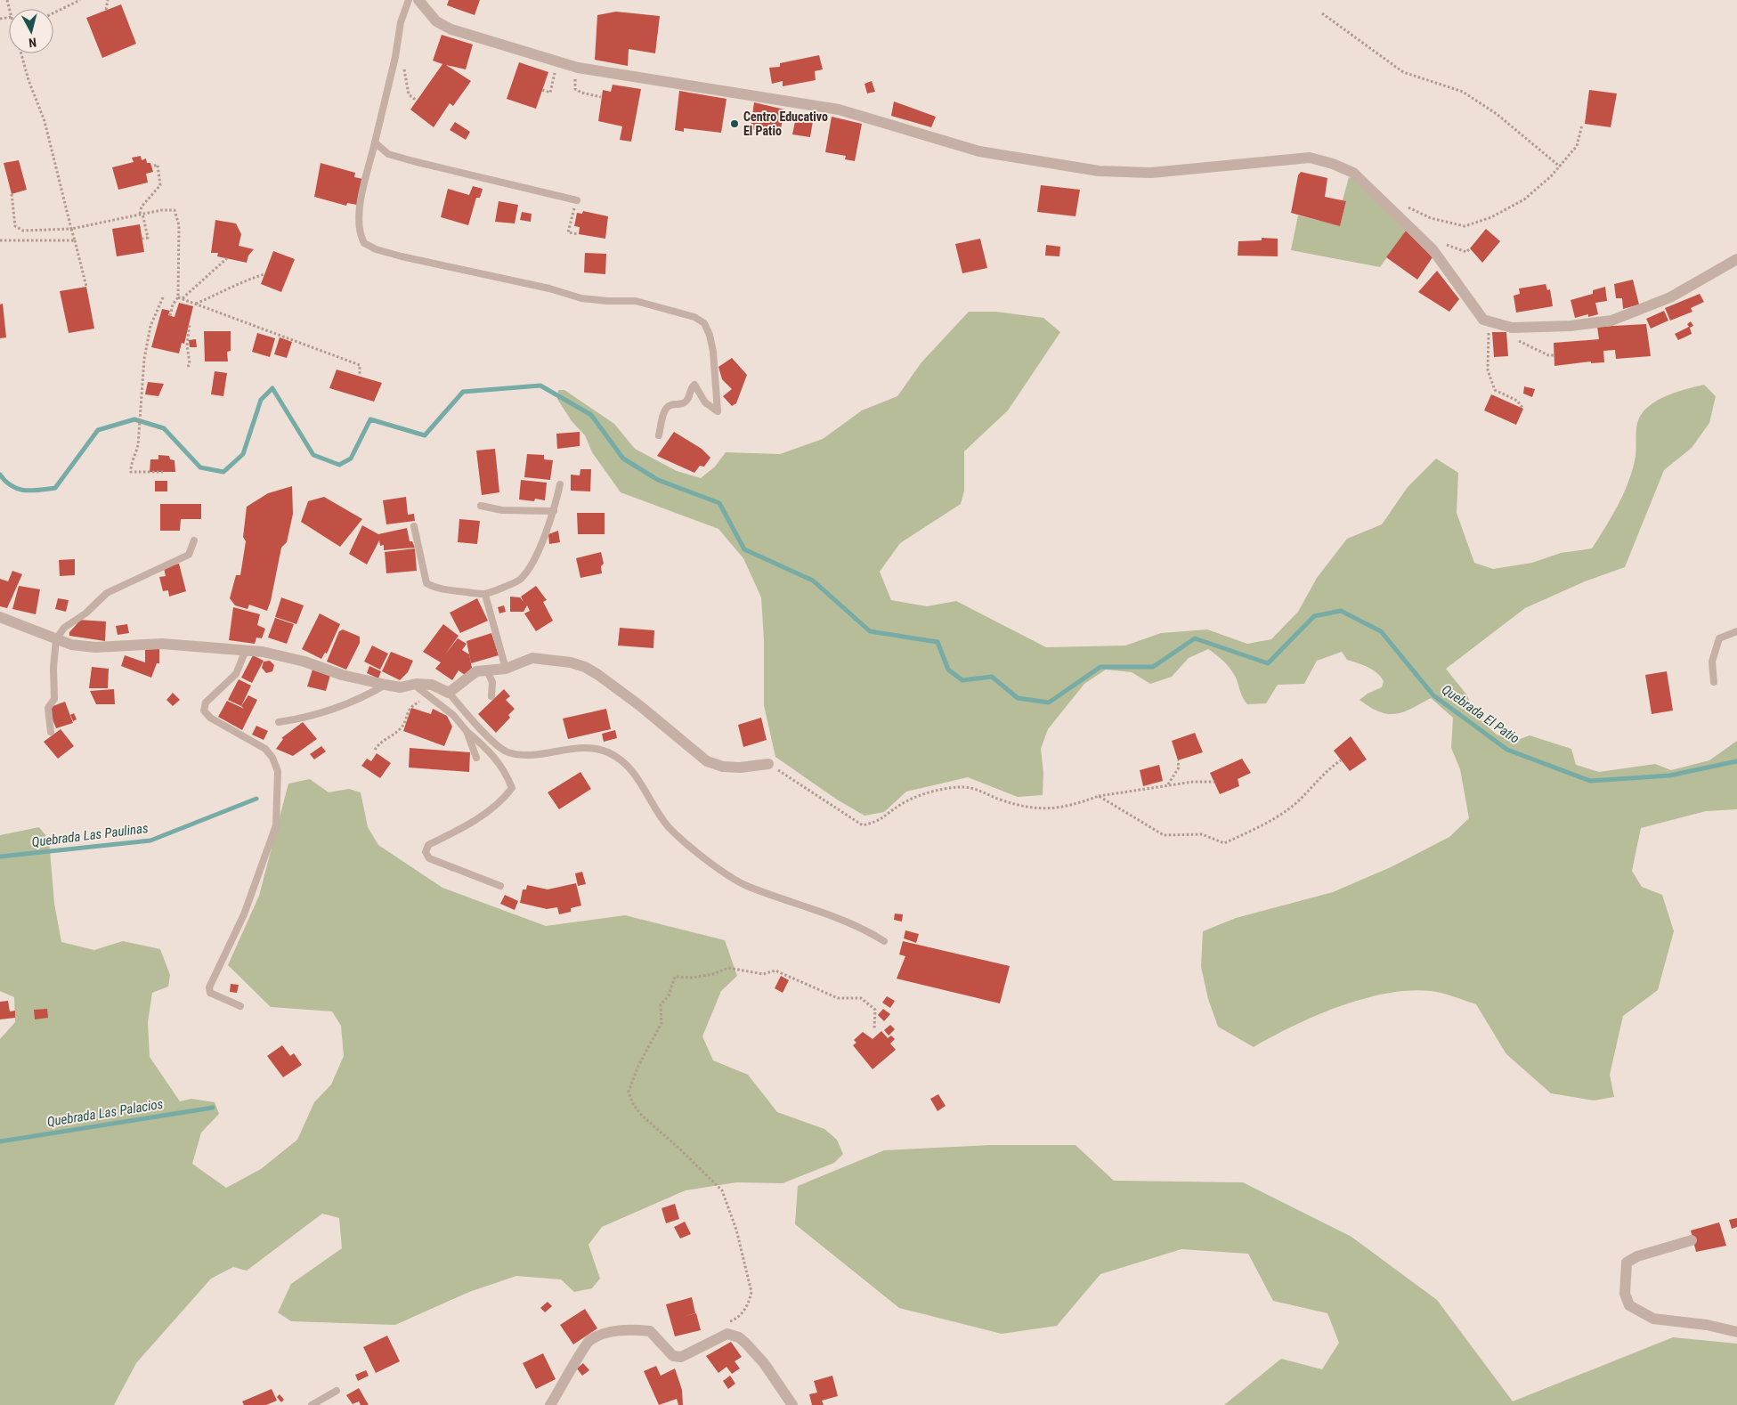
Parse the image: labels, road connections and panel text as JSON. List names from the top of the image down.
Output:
{
  "water": ["Quebrada El Patio", "Quebrada Las Paulinas", "Quebrada Las Palacios"],
  "places": ["Centro Educativo El Patio"],
  "north": "bottom"
}
